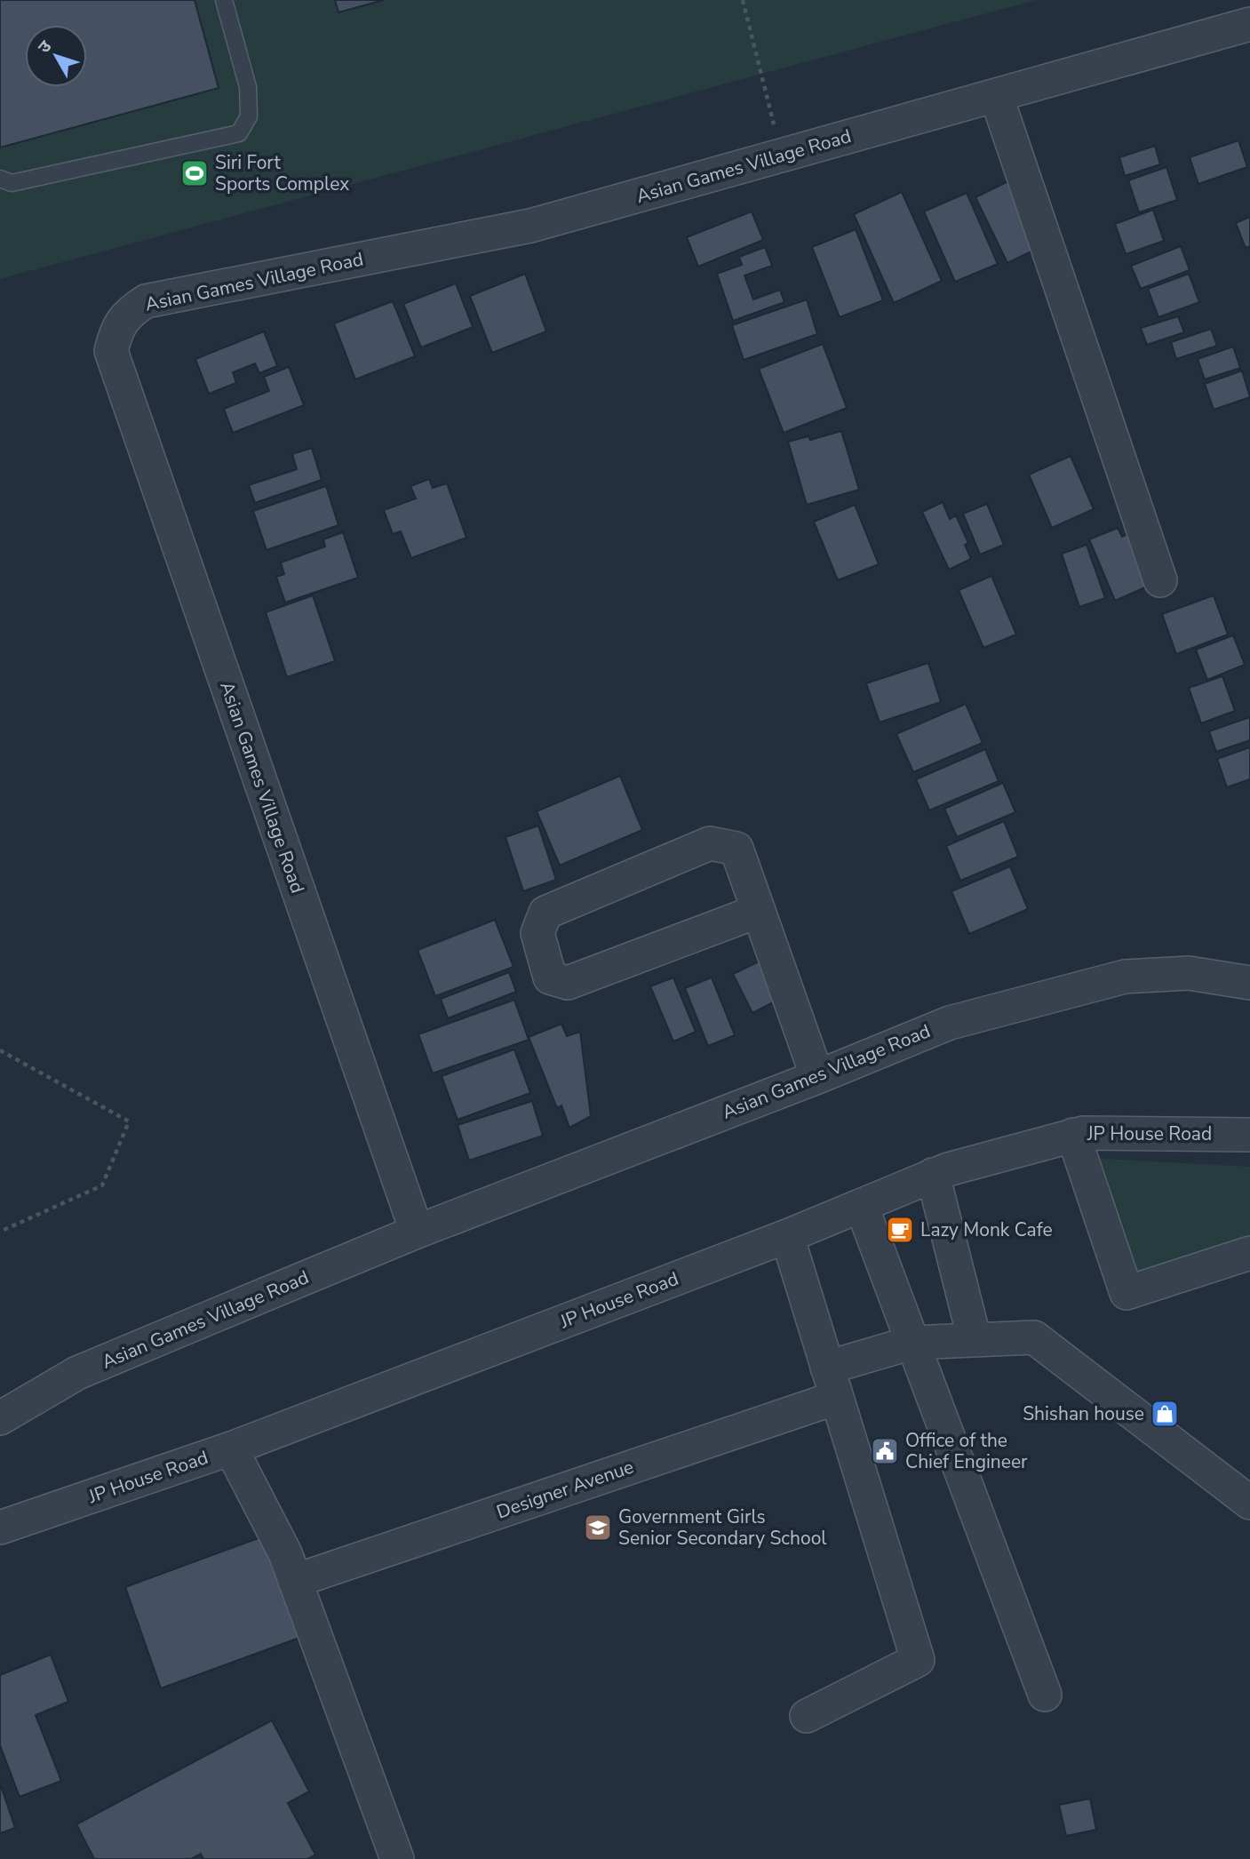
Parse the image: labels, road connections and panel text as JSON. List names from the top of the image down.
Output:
{
  "streets": {
    "street": ["Asian Games Village Road", "JP House Road", "Designer Avenue"]
  },
  "places": {
    "sports": ["Siri Fort Sports Complex"],
    "cafe": ["Lazy Monk Cafe"],
    "shop": ["Shishan house"],
    "public building": ["Office of the Chief Engineer"],
    "school or university": ["Government Girls Senior Secondary School"]
  },
  "north": "top left"
}
